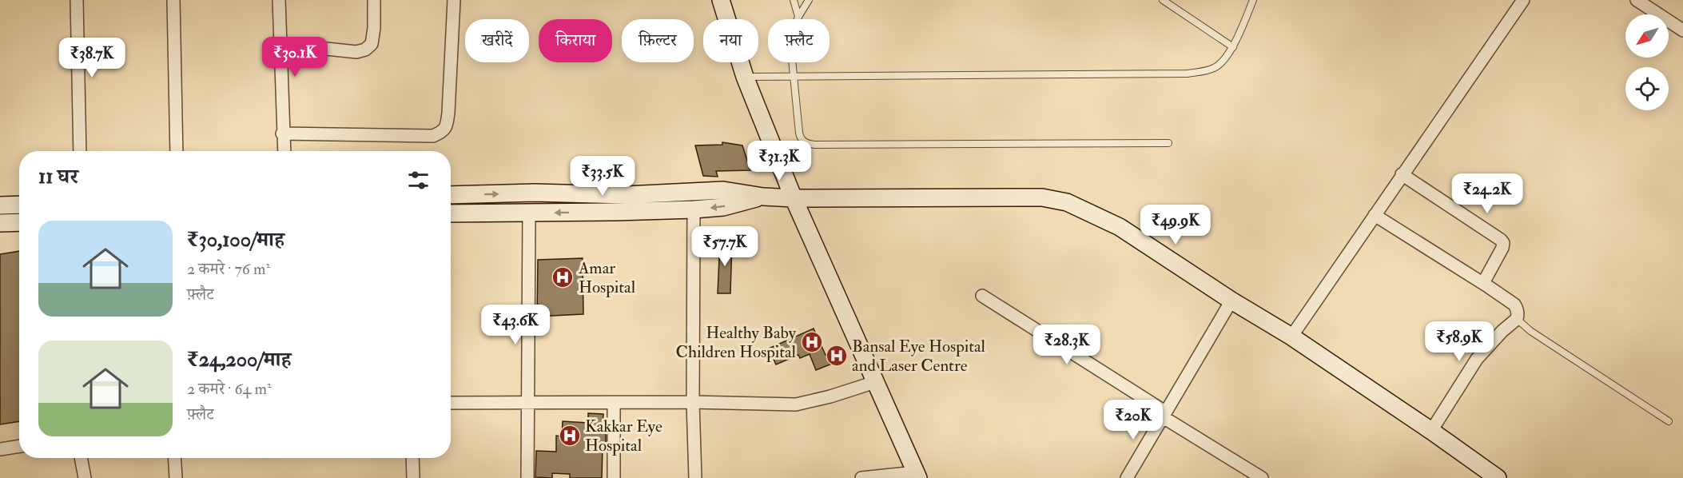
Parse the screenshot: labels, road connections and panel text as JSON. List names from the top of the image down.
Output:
{
  "places": {
    "hospital": [
      "Amar Hospital",
      "Healthy Baby Children Hospital",
      "Bansal Eye Hospital and Laser Centre",
      "Kakkar Eye Hospital"
    ]
  },
  "north": "bottom left",
  "page": {
    "chip": [
      "खरीदें",
      "किराया",
      "फ़िल्टर",
      "नया",
      "फ़्लैट"
    ],
    "price": [
      "₹30.1K",
      "₹38.7K",
      "₹31.3K",
      "₹33.5K",
      "₹24.2K",
      "₹49.9K",
      "₹57.7K",
      "₹43.6K",
      "₹58.9K",
      "₹28.3K",
      "₹20K"
    ],
    "heading": "11 घर",
    "list": [
      {
        "name": "₹30,100/माह",
        "note": "2 कमरे · 76 m² · फ़्लैट"
      },
      {
        "name": "₹24,200/माह",
        "note": "2 कमरे · 64 m² · फ़्लैट"
      }
    ]
  }
}
